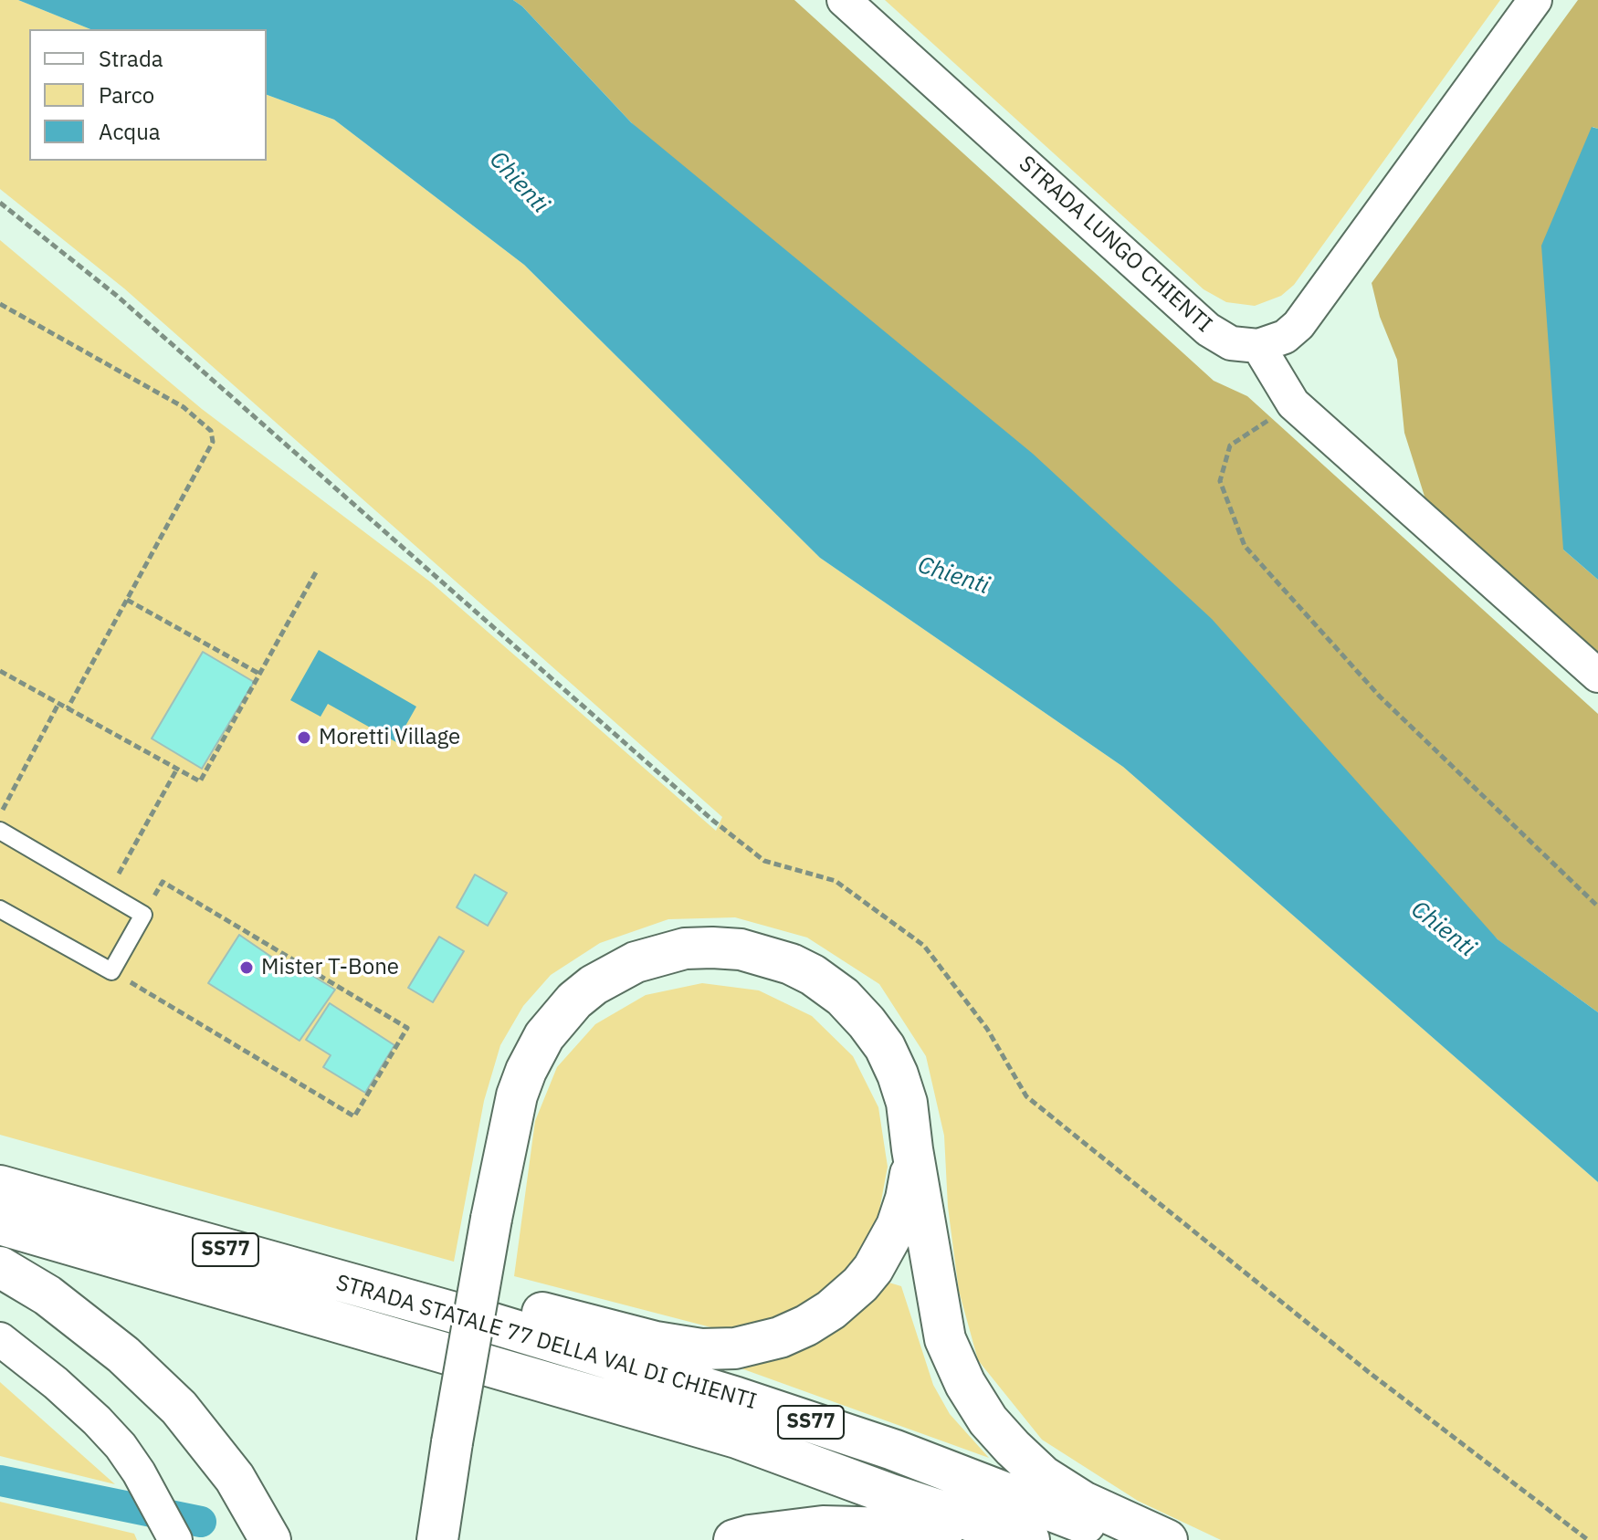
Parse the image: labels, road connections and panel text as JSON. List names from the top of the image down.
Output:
{
  "streets": {
    "highway": ["SS77", "STRADA STATALE 77 DELLA VAL DI CHIENTI"],
    "street": ["STRADA LUNGO CHIENTI"]
  },
  "water": ["Chienti"],
  "places": ["Moretti Village", "Mister T-Bone"],
  "legend": ["Strada", "Parco", "Acqua"]
}
